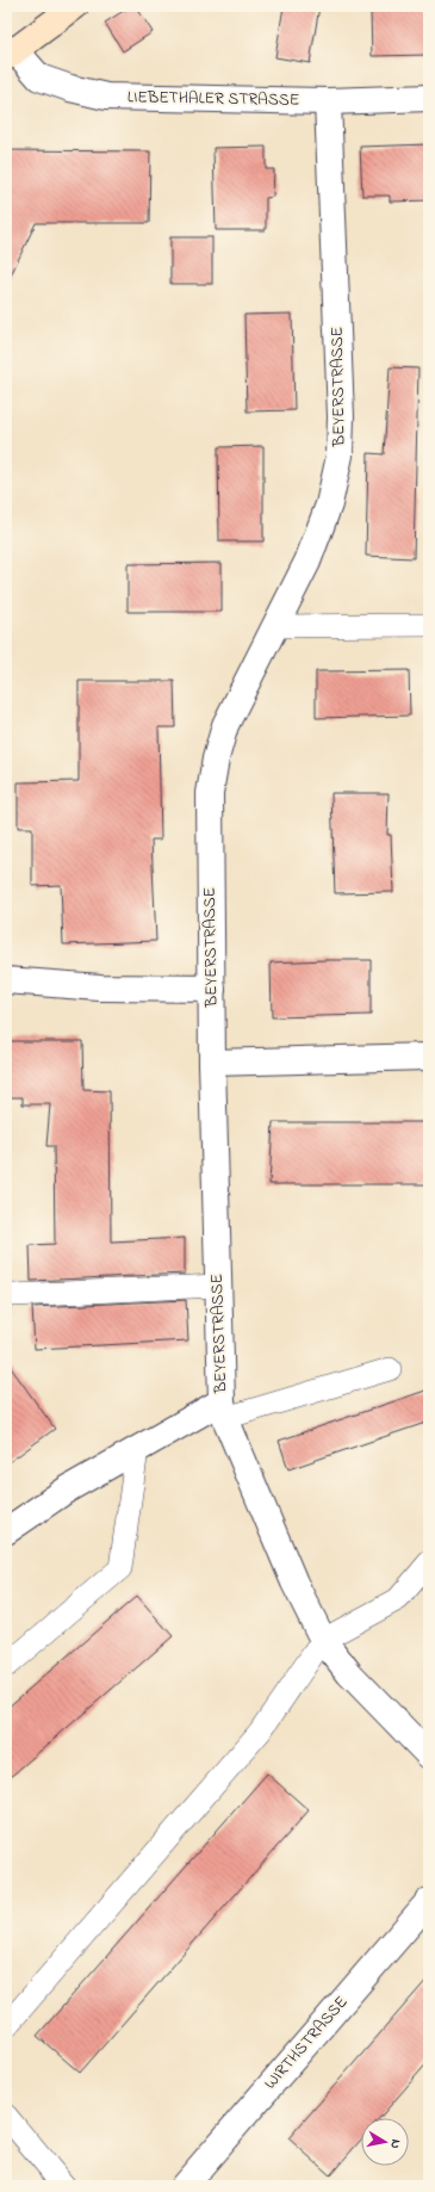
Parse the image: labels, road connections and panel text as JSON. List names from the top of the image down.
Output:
{
  "streets": {
    "street": ["LIEBETHALER STRASSE", "BEYERSTRASSE", "WIRTHSTRASSE"]
  },
  "crossings": [
    ["LIEBETHALER STRASSE", "BEYERSTRASSE"]
  ],
  "north": "right"
}
